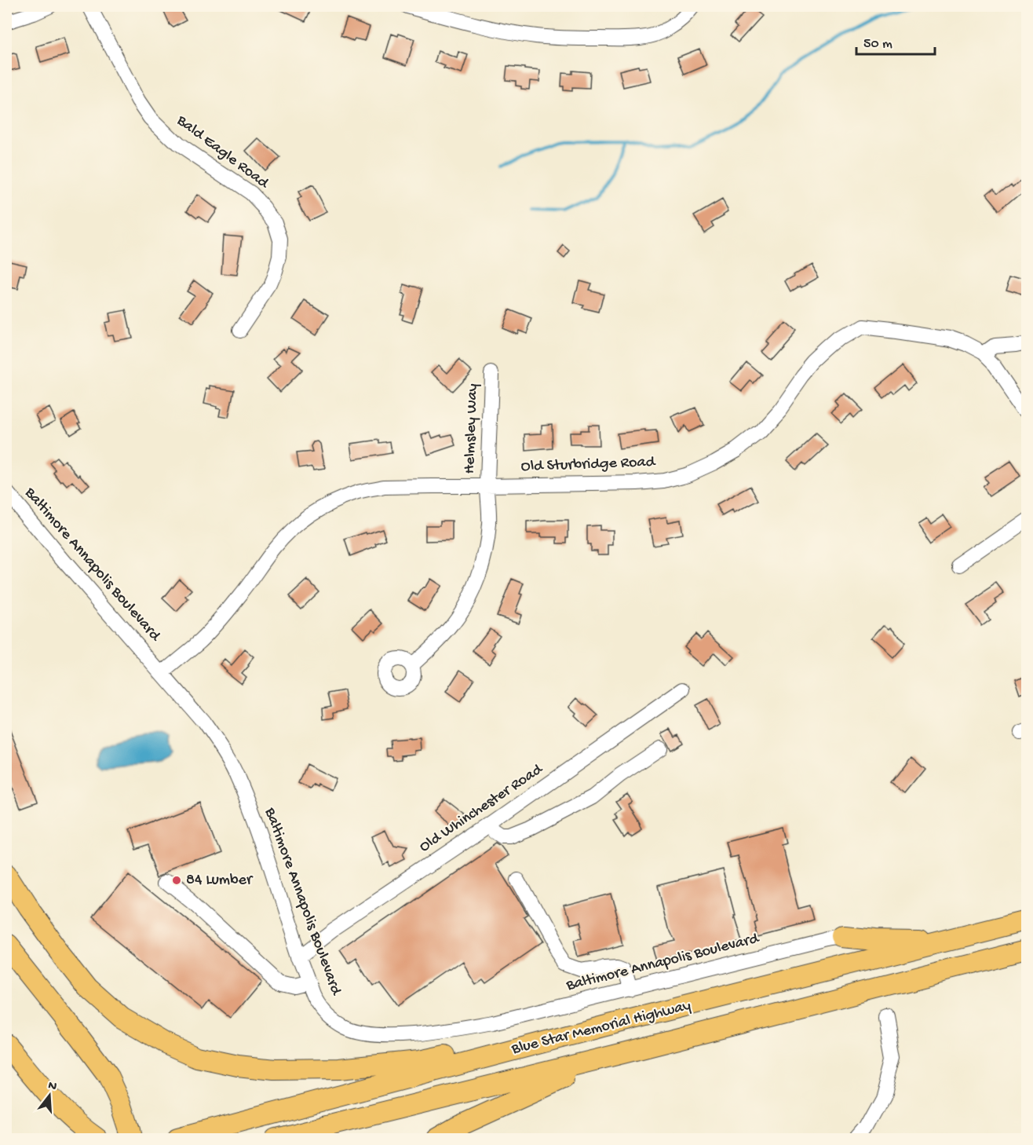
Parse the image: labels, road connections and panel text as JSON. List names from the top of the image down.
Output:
{
  "streets": {
    "highway": ["Blue Star Memorial Highway"],
    "street": [
      "Bald Eagle Road",
      "Helmsley Way",
      "Old Sturbridge Road",
      "Baltimore Annapolis Boulevard",
      "Old Whinchester Road"
    ]
  },
  "crossings": [
    ["Helmsley Way", "Old Sturbridge Road"],
    ["Old Sturbridge Road", "Baltimore Annapolis Boulevard"],
    ["Baltimore Annapolis Boulevard", "Old Whinchester Road"]
  ],
  "places": ["84 Lumber"],
  "scale_bar": "50 m",
  "north": "top"
}
